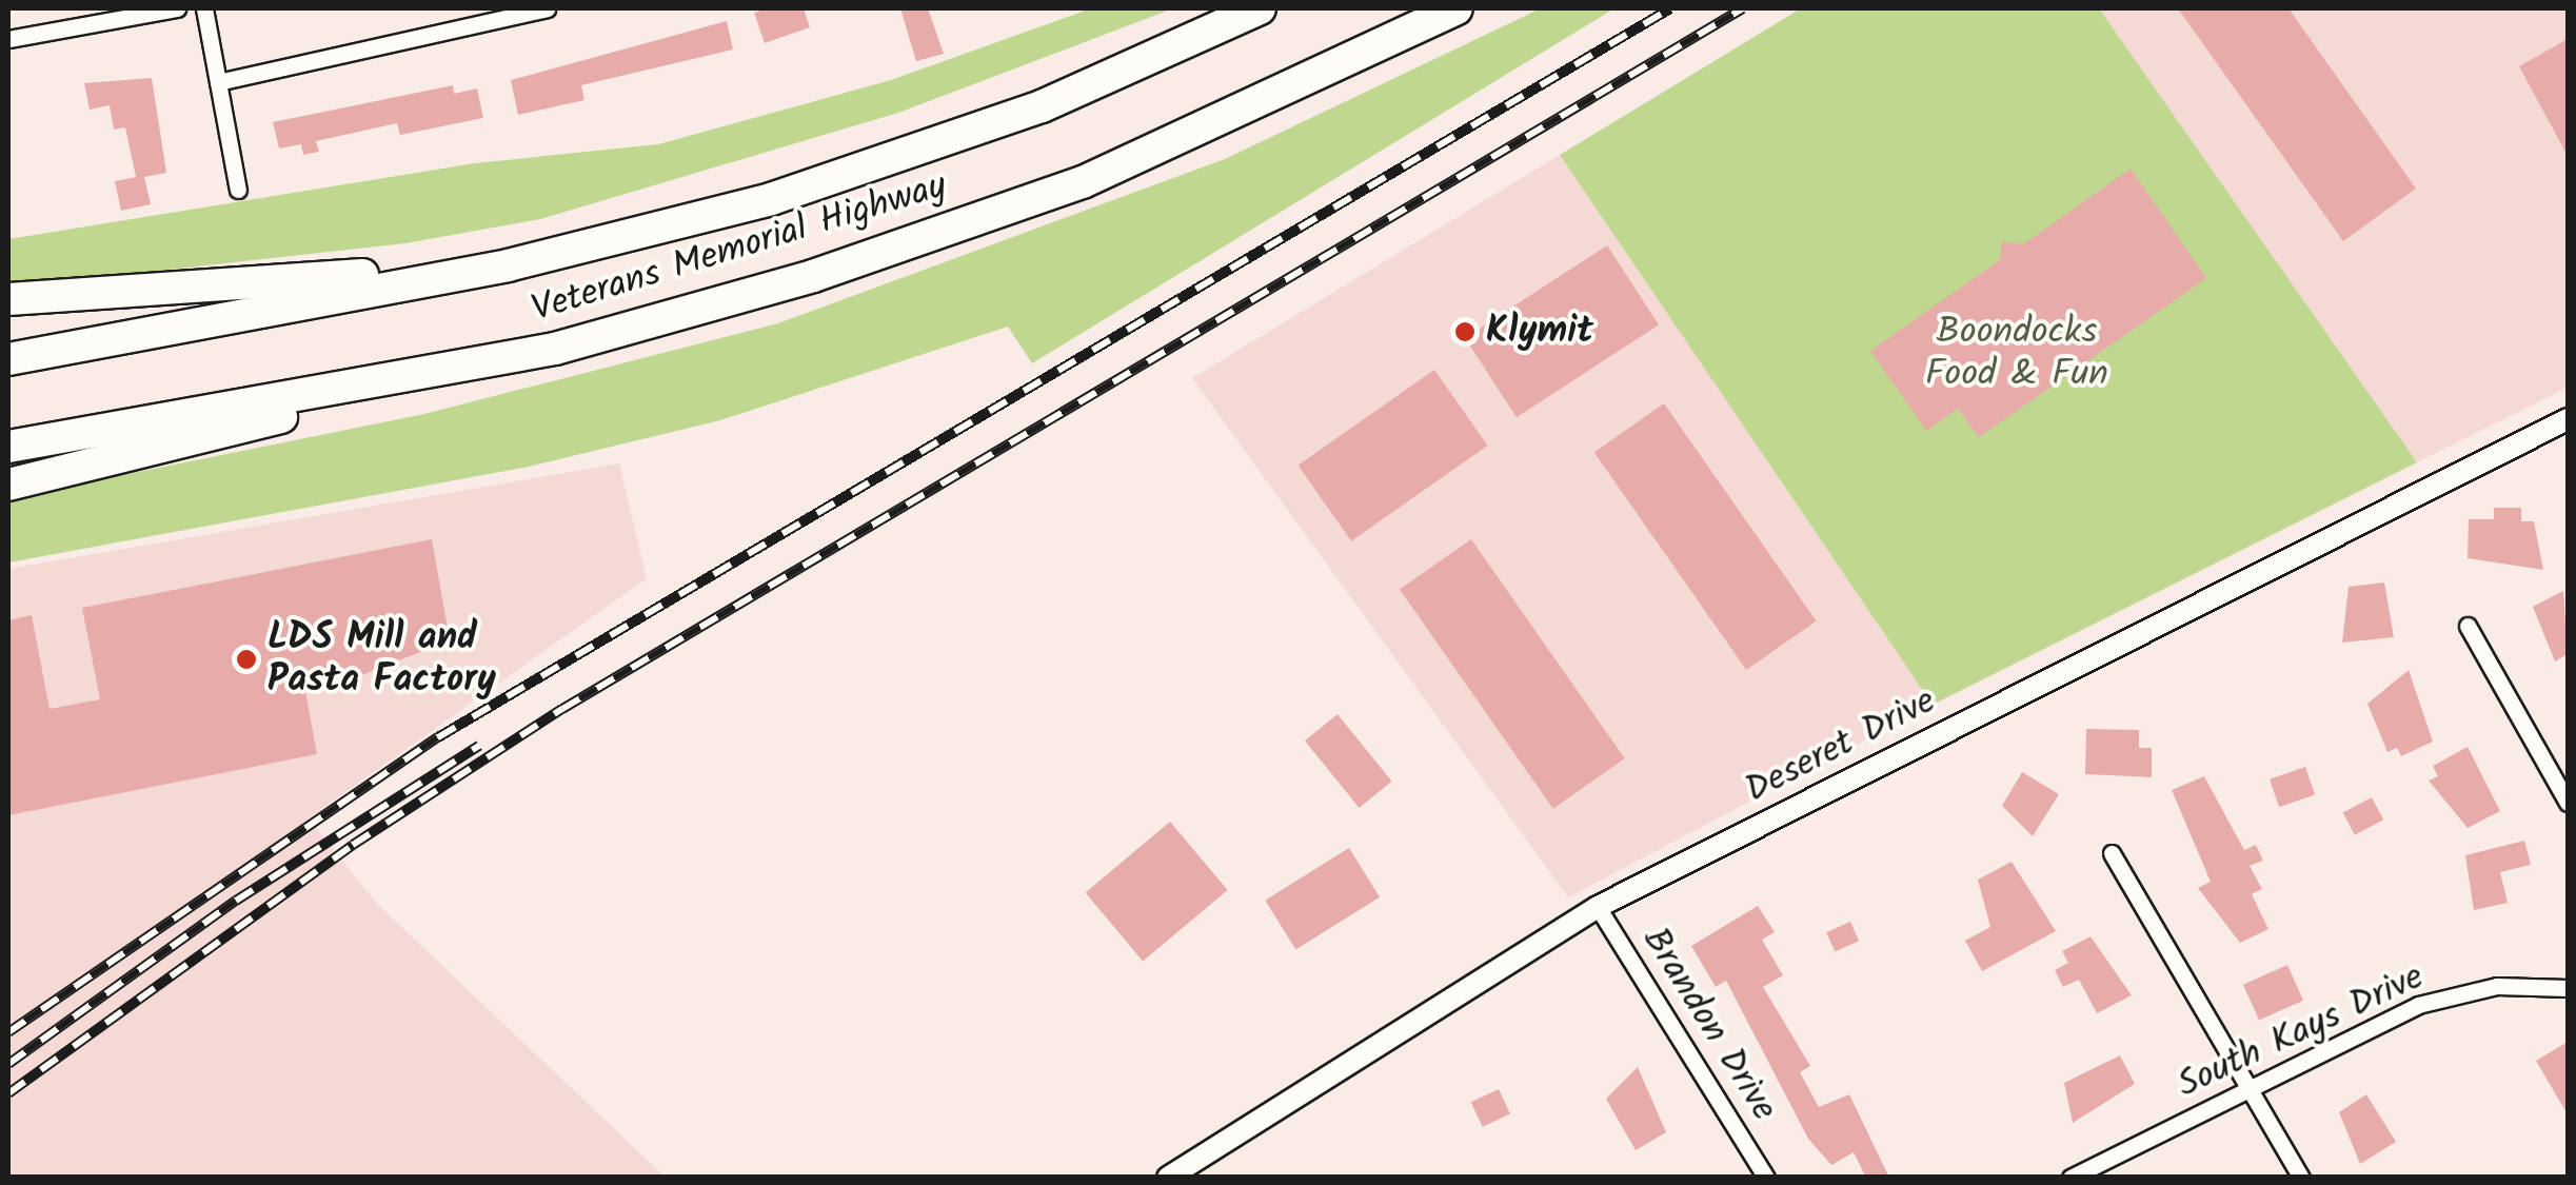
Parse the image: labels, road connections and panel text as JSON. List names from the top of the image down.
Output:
{
  "streets": {
    "highway": ["Veterans Memorial Highway"],
    "street": ["Deseret Drive", "Brandon Drive", "South Kays Drive"]
  },
  "crossings": [
    ["Deseret Drive", "Brandon Drive"]
  ],
  "parks": ["Boondocks Food & Fun"],
  "places": ["Klymit", "LDS Mill and Pasta Factory"]
}
